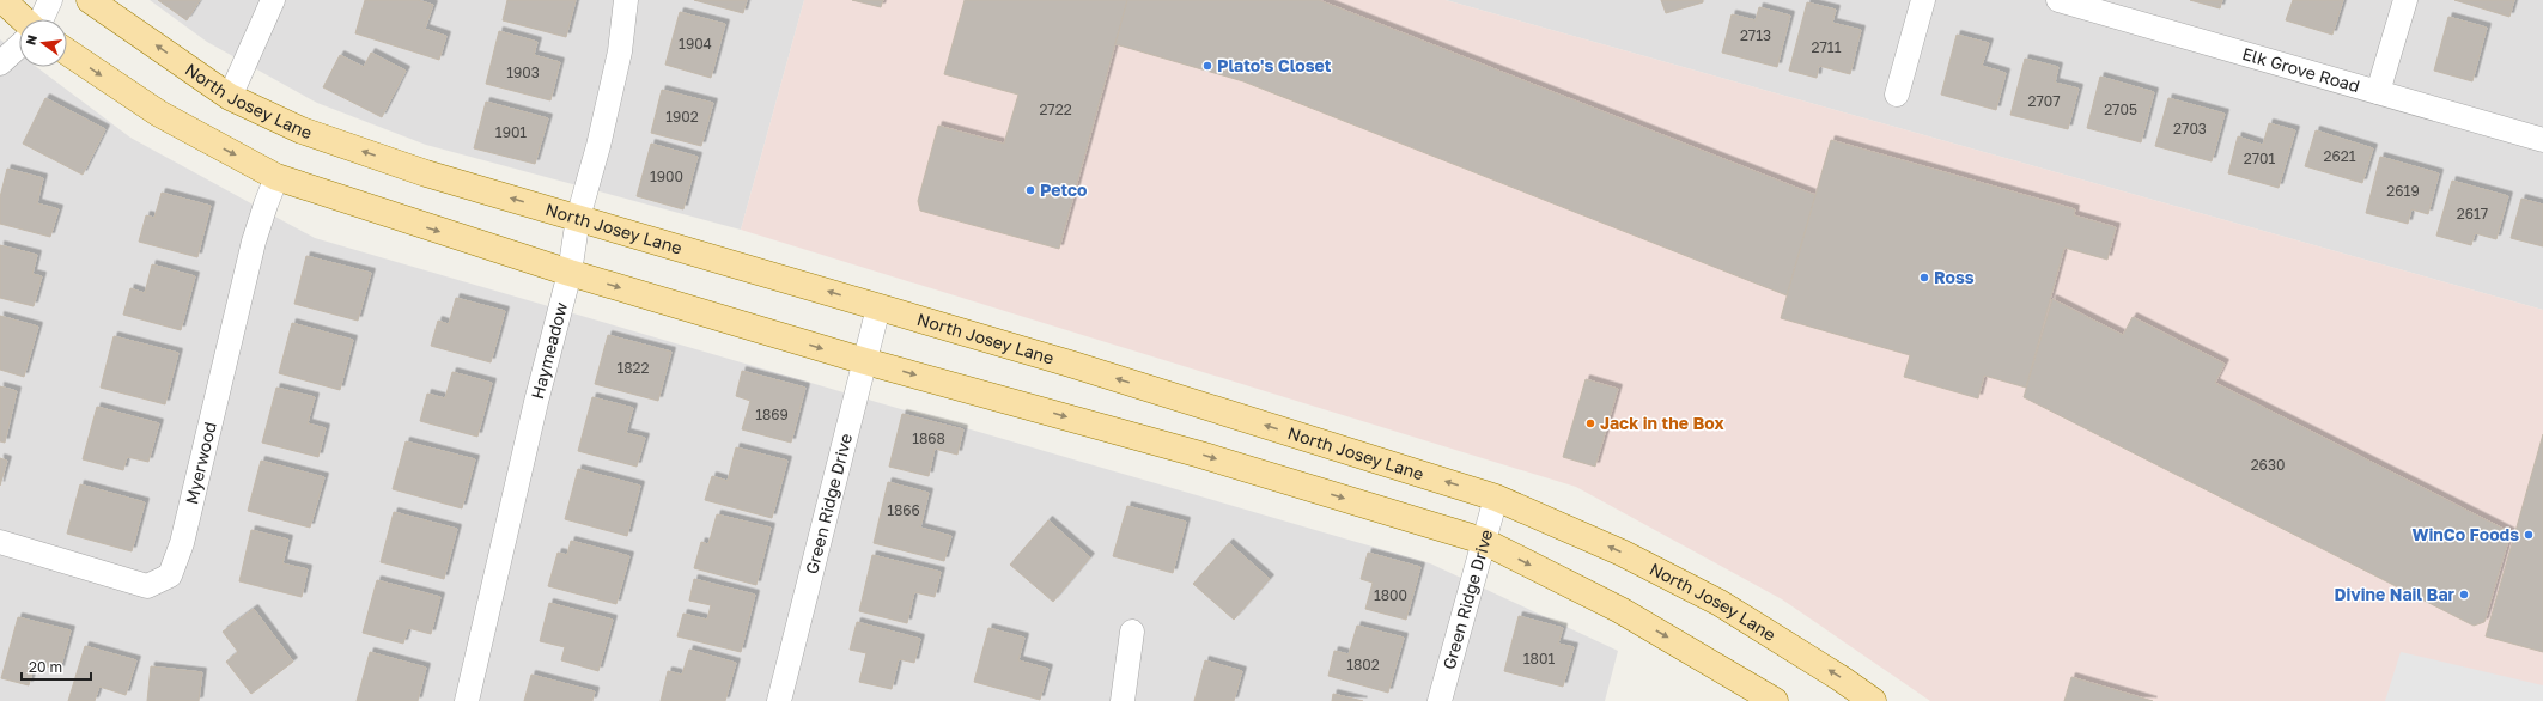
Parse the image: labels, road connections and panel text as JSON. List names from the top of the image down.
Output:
{
  "streets": {
    "main road": ["North Josey Lane"],
    "street": [
      "Elk Grove Road",
      "Haymeadow",
      "Myerwood",
      "Green Ridge Drive"
    ]
  },
  "crossings": [
    ["North Josey Lane", "Haymeadow"],
    ["North Josey Lane", "Green Ridge Drive"]
  ],
  "places": [
    "Plato's Closet",
    "Petco",
    "Ross",
    "Jack in the Box",
    "WinCo Foods",
    "Divine Nail Bar"
  ],
  "house_numbers": [
    "2713",
    "1904",
    "2711",
    "1903",
    "2707",
    "2722",
    "2705",
    "1902",
    "2703",
    "1901",
    "2621",
    "2701",
    "1900",
    "2619",
    "2617",
    "1822",
    "1869",
    "1868",
    "2630",
    "1866",
    "1800",
    "1801",
    "1802"
  ],
  "scale_bar": "20 m",
  "north": "left"
}
